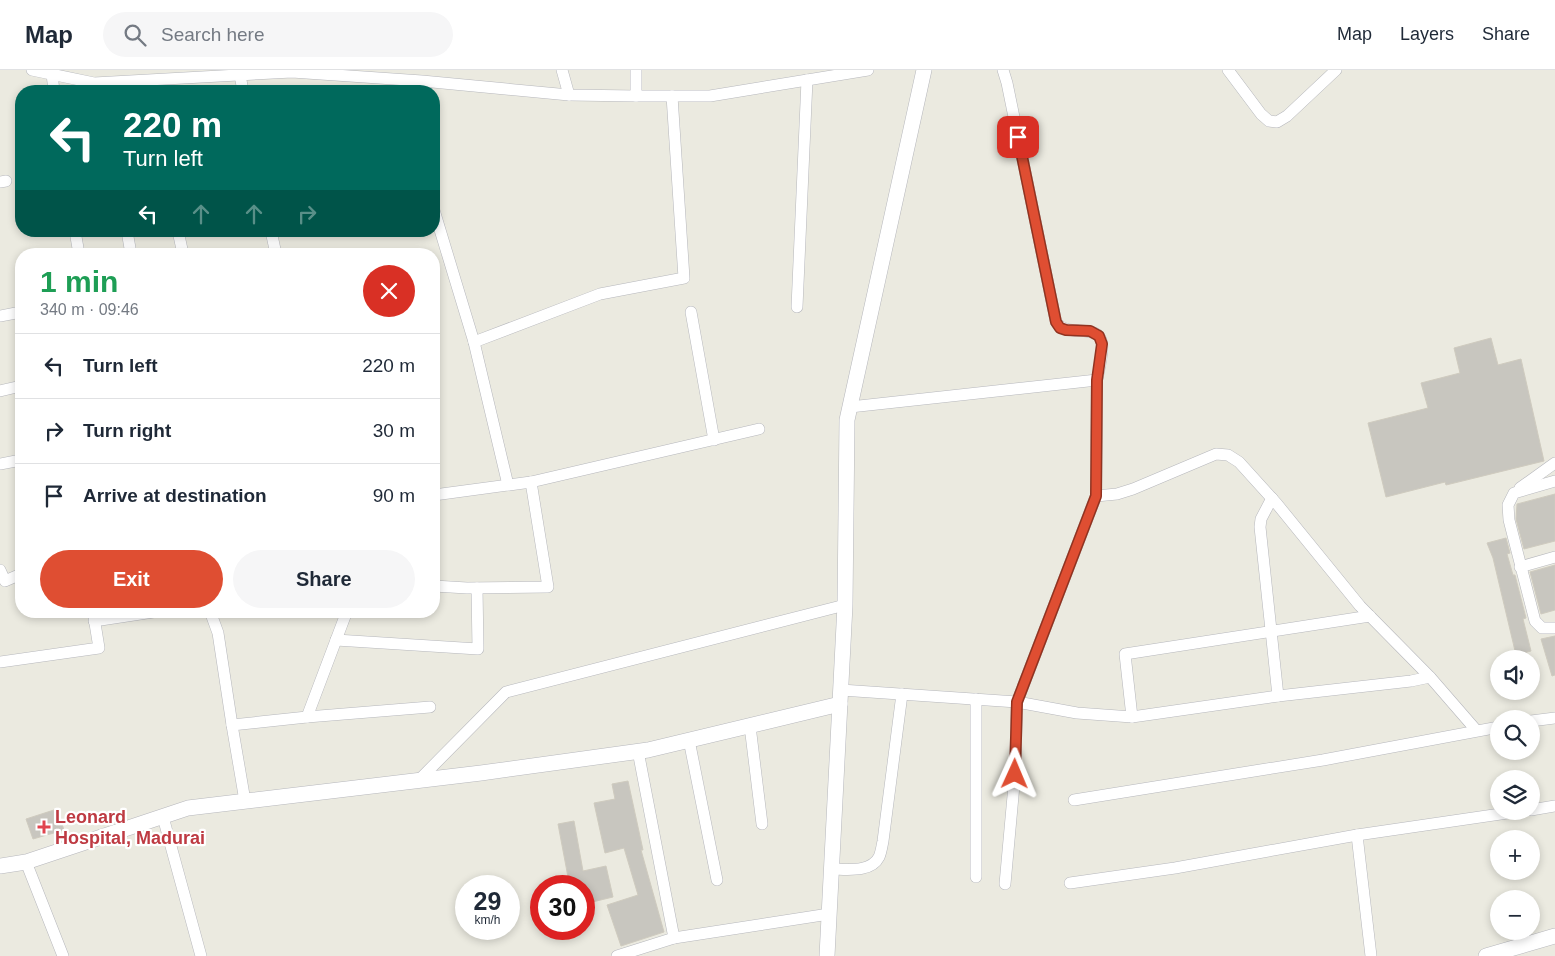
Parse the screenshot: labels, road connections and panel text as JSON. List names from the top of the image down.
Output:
{
  "places": {
    "health": ["Leonard Hospital, Madurai"]
  },
  "page": {
    "header": "Map",
    "search": "Search here",
    "nav": ["Map", "Layers", "Share"],
    "turn": ["220 m", "Turn left"],
    "heading": ["1 min", "340 m · 09:46"],
    "list": [
      {
        "name": "Turn left",
        "value": "220 m"
      },
      {
        "name": "Turn right",
        "value": "30 m"
      },
      {
        "name": "Arrive at destination",
        "value": "90 m"
      }
    ],
    "buttons": ["Exit", "Share"],
    "map_buttons": ["+", "−"],
    "speed": "29 km/h",
    "limit": "30"
  }
}
